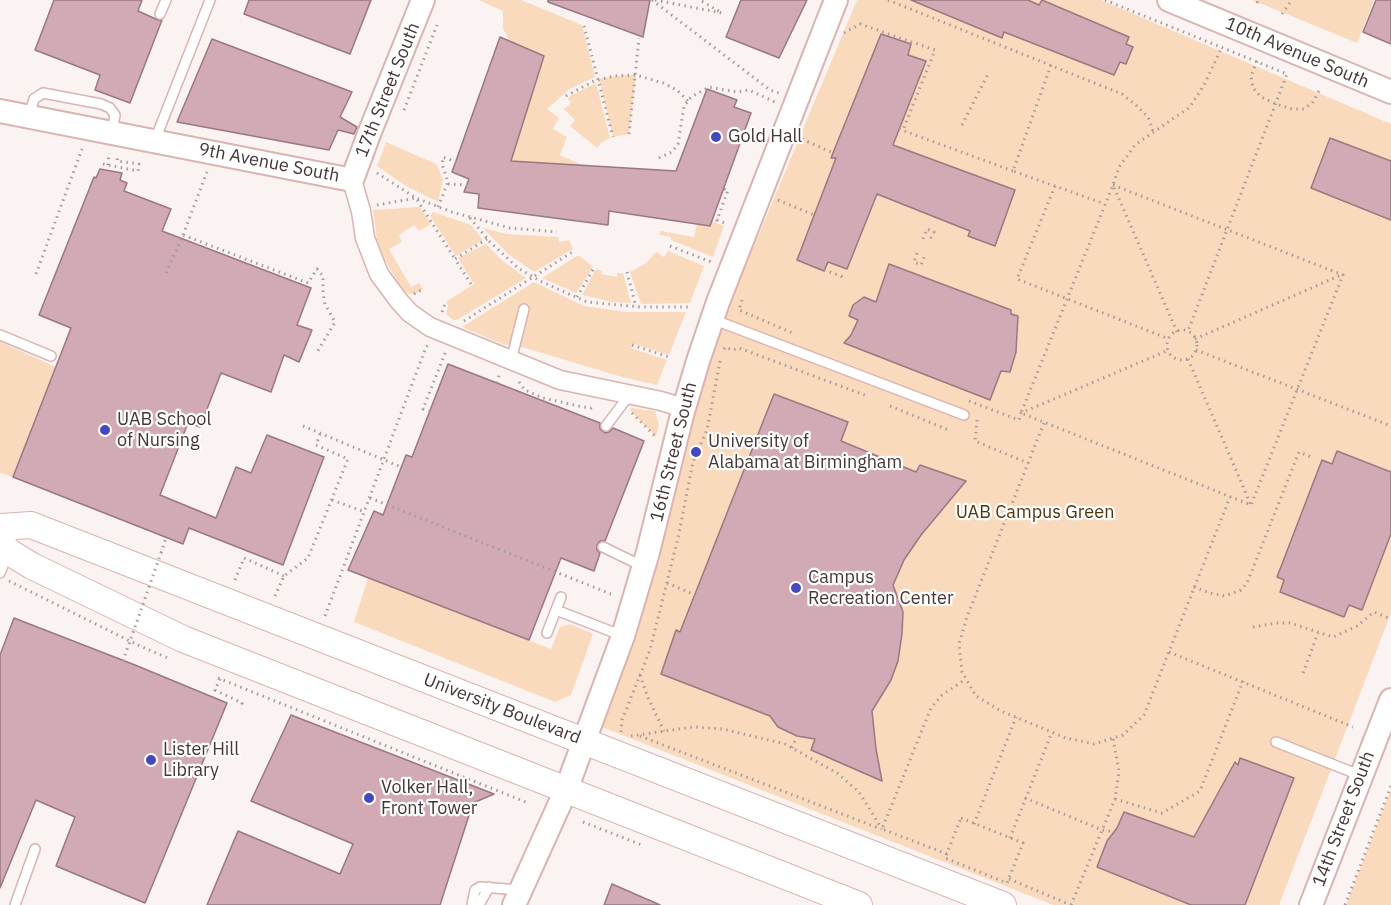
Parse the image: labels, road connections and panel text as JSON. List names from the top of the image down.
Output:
{
  "streets": {
    "main road": ["University Boulevard"],
    "street": [
      "10th Avenue South",
      "17th Street South",
      "9th Avenue South",
      "16th Street South",
      "14th Street South"
    ]
  },
  "crossings": [
    ["17th Street South", "9th Avenue South"],
    ["9th Avenue South", "16th Street South"],
    ["16th Street South", "University Boulevard"]
  ],
  "parks": ["UAB Campus Green"],
  "places": [
    "Gold Hall",
    "UAB School of Nursing",
    "University of Alabama at Birmingham",
    "Campus Recreation Center",
    "Lister Hill Library",
    "Volker Hall, Front Tower"
  ]
}
